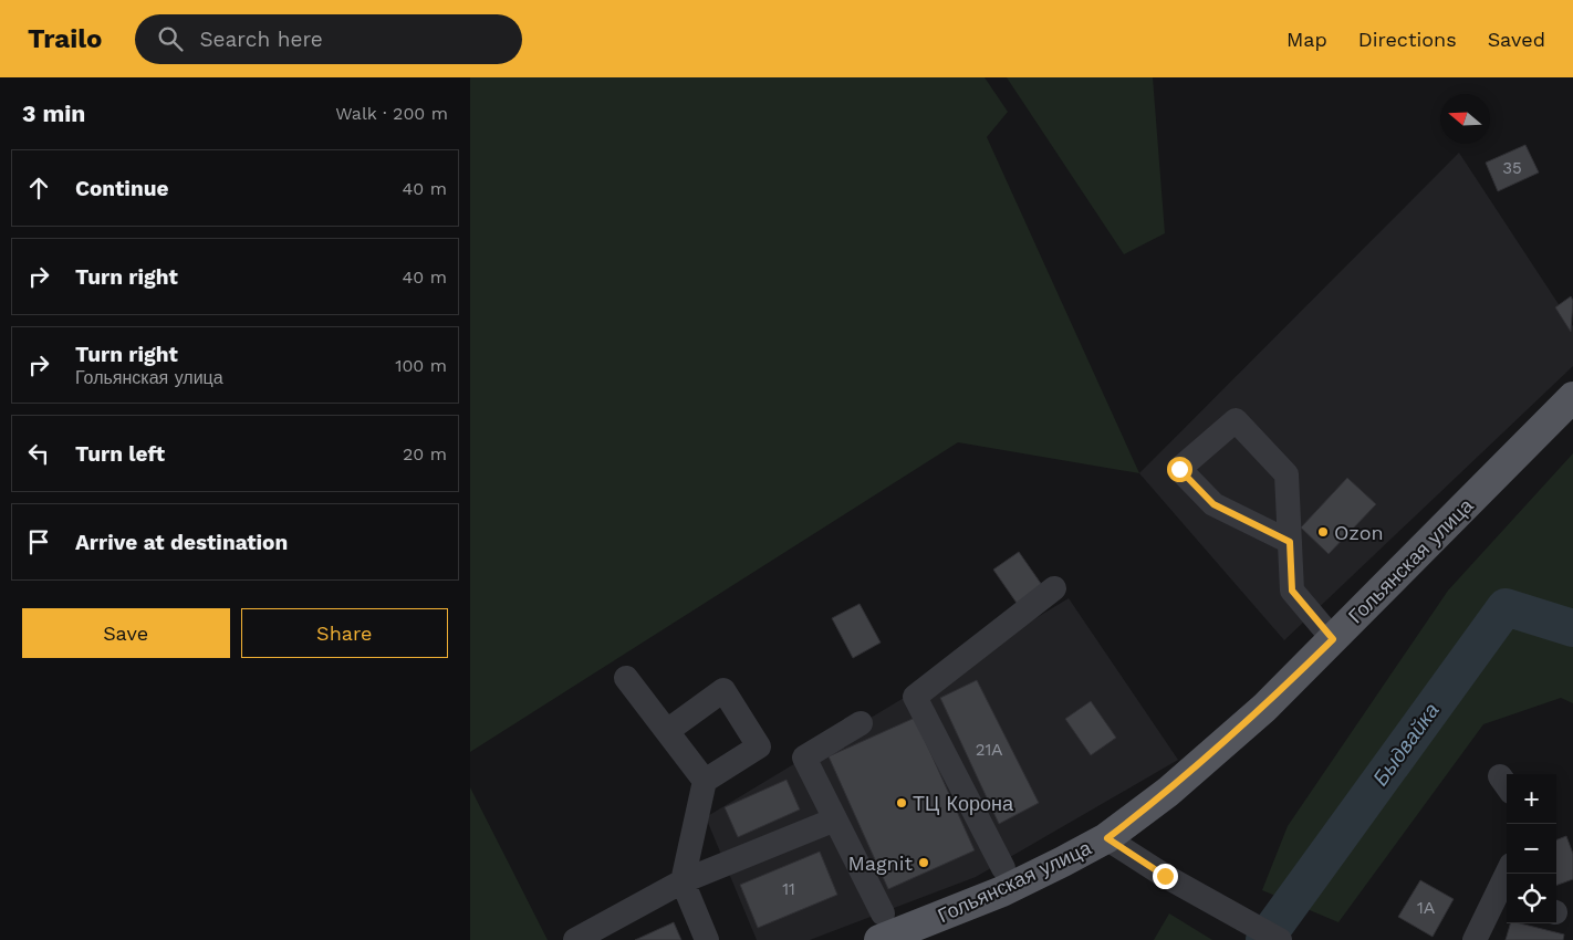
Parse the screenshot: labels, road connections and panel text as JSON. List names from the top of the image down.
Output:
{
  "streets": {
    "main road": ["Гольянская улица"]
  },
  "water": ["Быдвайка"],
  "places": ["Ozon", "ТЦ Корона", "Magnit"],
  "house_numbers": [
    "35",
    "21А",
    "11",
    "1А"
  ],
  "north": "left",
  "page": {
    "header": "Trailo",
    "search": "Search here",
    "nav": ["Map", "Directions", "Saved"],
    "heading": ["3 min", "Walk · 200 m"],
    "list": [
      ["Continue", "40 m"],
      ["Turn right", "40 m"],
      ["Turn right", "Гольянская улица", "100 m"],
      ["Turn left", "20 m"],
      "Arrive at destination"
    ],
    "buttons": ["Save", "Share"],
    "map_buttons": ["+", "−"]
  }
}
